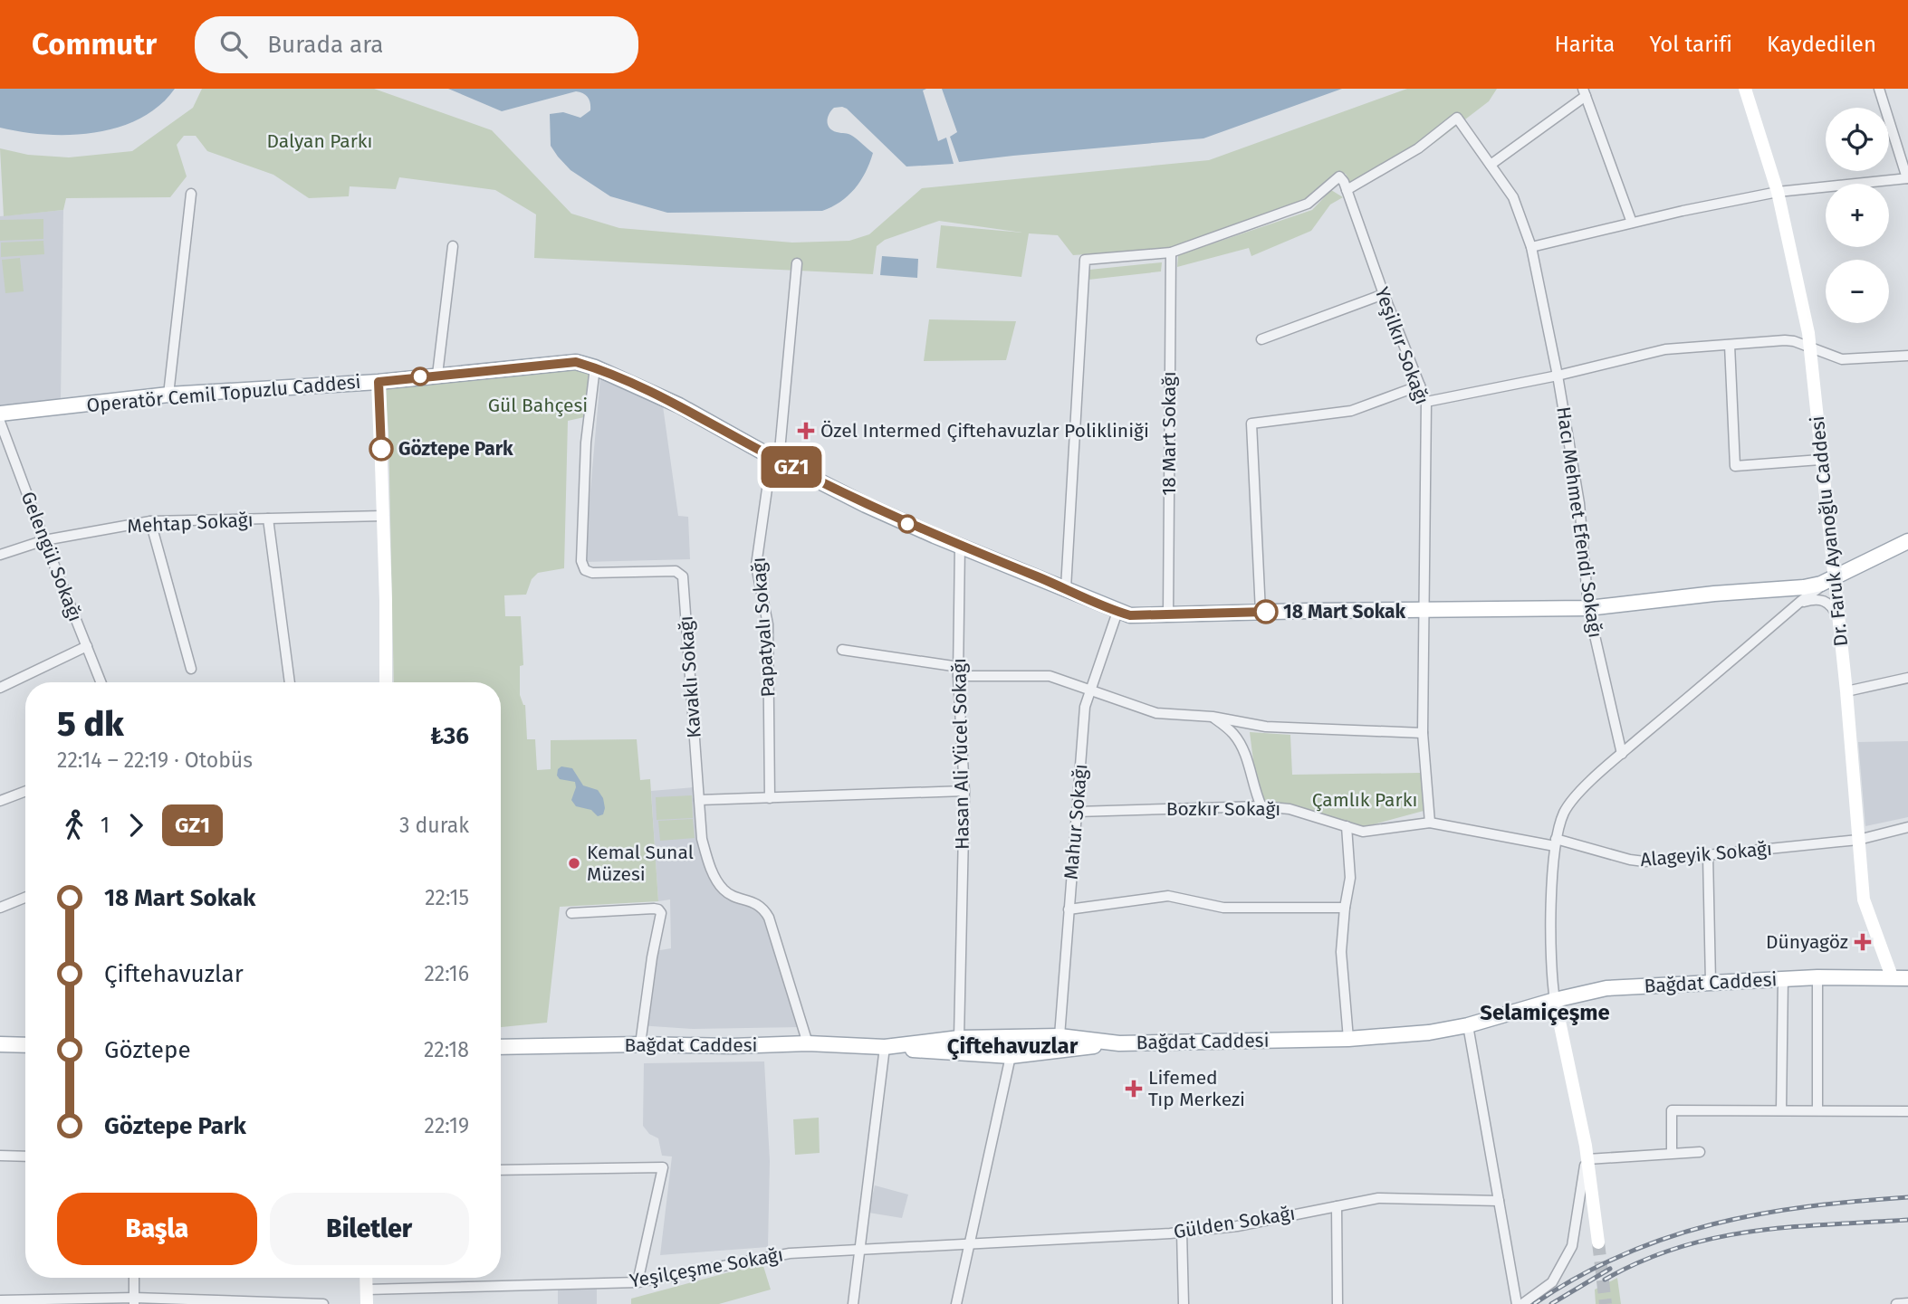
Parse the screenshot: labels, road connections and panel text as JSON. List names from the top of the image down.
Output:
{
  "streets": {
    "main road": ["Operatör Cemil Topuzlu Caddesi", "Bağdat Caddesi"],
    "street": [
      "Yeşilkır Sokağı",
      "18 Mart Sokağı",
      "Hacı Mehmet Efendi Sokağı",
      "Mehtap Sokağı",
      "Dr. Faruk Ayanoğlu Caddesi",
      "Gelengül Sokağı",
      "Papatyalı Sokağı",
      "Kavaklı Sokağı",
      "Hasan Ali Yücel Sokağı",
      "Bozkır Sokağı",
      "Mahur Sokağı",
      "Alageyik Sokağı",
      "Gülden Sokağı",
      "Yeşilçeşme Sokağı"
    ]
  },
  "crossings": [
    ["Yeşilkır Sokağı", "Operatör Cemil Topuzlu Caddesi"],
    ["Yeşilkır Sokağı", "Hacı Mehmet Efendi Sokağı"],
    ["Yeşilkır Sokağı", "Bozkır Sokağı"],
    ["Operatör Cemil Topuzlu Caddesi", "18 Mart Sokağı"],
    ["Operatör Cemil Topuzlu Caddesi", "Hacı Mehmet Efendi Sokağı"],
    ["Operatör Cemil Topuzlu Caddesi", "Dr. Faruk Ayanoğlu Caddesi"],
    ["Operatör Cemil Topuzlu Caddesi", "Papatyalı Sokağı"],
    ["Operatör Cemil Topuzlu Caddesi", "Kavaklı Sokağı"],
    ["Operatör Cemil Topuzlu Caddesi", "Hasan Ali Yücel Sokağı"],
    ["Operatör Cemil Topuzlu Caddesi", "Mahur Sokağı"],
    ["Mehtap Sokağı", "Gelengül Sokağı"],
    ["Dr. Faruk Ayanoğlu Caddesi", "Alageyik Sokağı"],
    ["Dr. Faruk Ayanoğlu Caddesi", "Bağdat Caddesi"],
    ["Kavaklı Sokağı", "Bağdat Caddesi"],
    ["Hasan Ali Yücel Sokağı", "Bağdat Caddesi"],
    ["Bozkır Sokağı", "Mahur Sokağı"],
    ["Bozkır Sokağı", "Alageyik Sokağı"],
    ["Mahur Sokağı", "Bağdat Caddesi"],
    ["Gülden Sokağı", "Yeşilçeşme Sokağı"]
  ],
  "districts": ["Selamiçeşme", "Çiftehavuzlar"],
  "parks": ["Dalyan Parkı", "Gül Bahçesi", "Çamlık Parkı"],
  "places": {
    "health": ["Özel Intermed Çiftehavuzlar Polikliniği", "Dünyagöz", "Lifemed Tıp Merkezi"],
    "other": ["Göztepe Park", "18 Mart Sokak", "Kemal Sunal Müzesi"]
  },
  "lines": ["bus line GZ1"],
  "page": {
    "header": "Commutr",
    "search": "Burada ara",
    "nav": ["Harita", "Yol tarifi", "Kaydedilen"],
    "on_map": "GZ1",
    "map_buttons": ["+", "−"],
    "heading": ["5 dk", "22:14 – 22:19 · Otobüs", "₺36"],
    "legs": ["1", "GZ1", "3 durak"],
    "list": [
      {
        "name": "18 Mart Sokak",
        "value": "22:15"
      },
      {
        "name": "Çiftehavuzlar",
        "value": "22:16"
      },
      {
        "name": "Göztepe",
        "value": "22:18"
      },
      {
        "name": "Göztepe Park",
        "value": "22:19"
      }
    ],
    "buttons": ["Başla", "Biletler"]
  }
}
